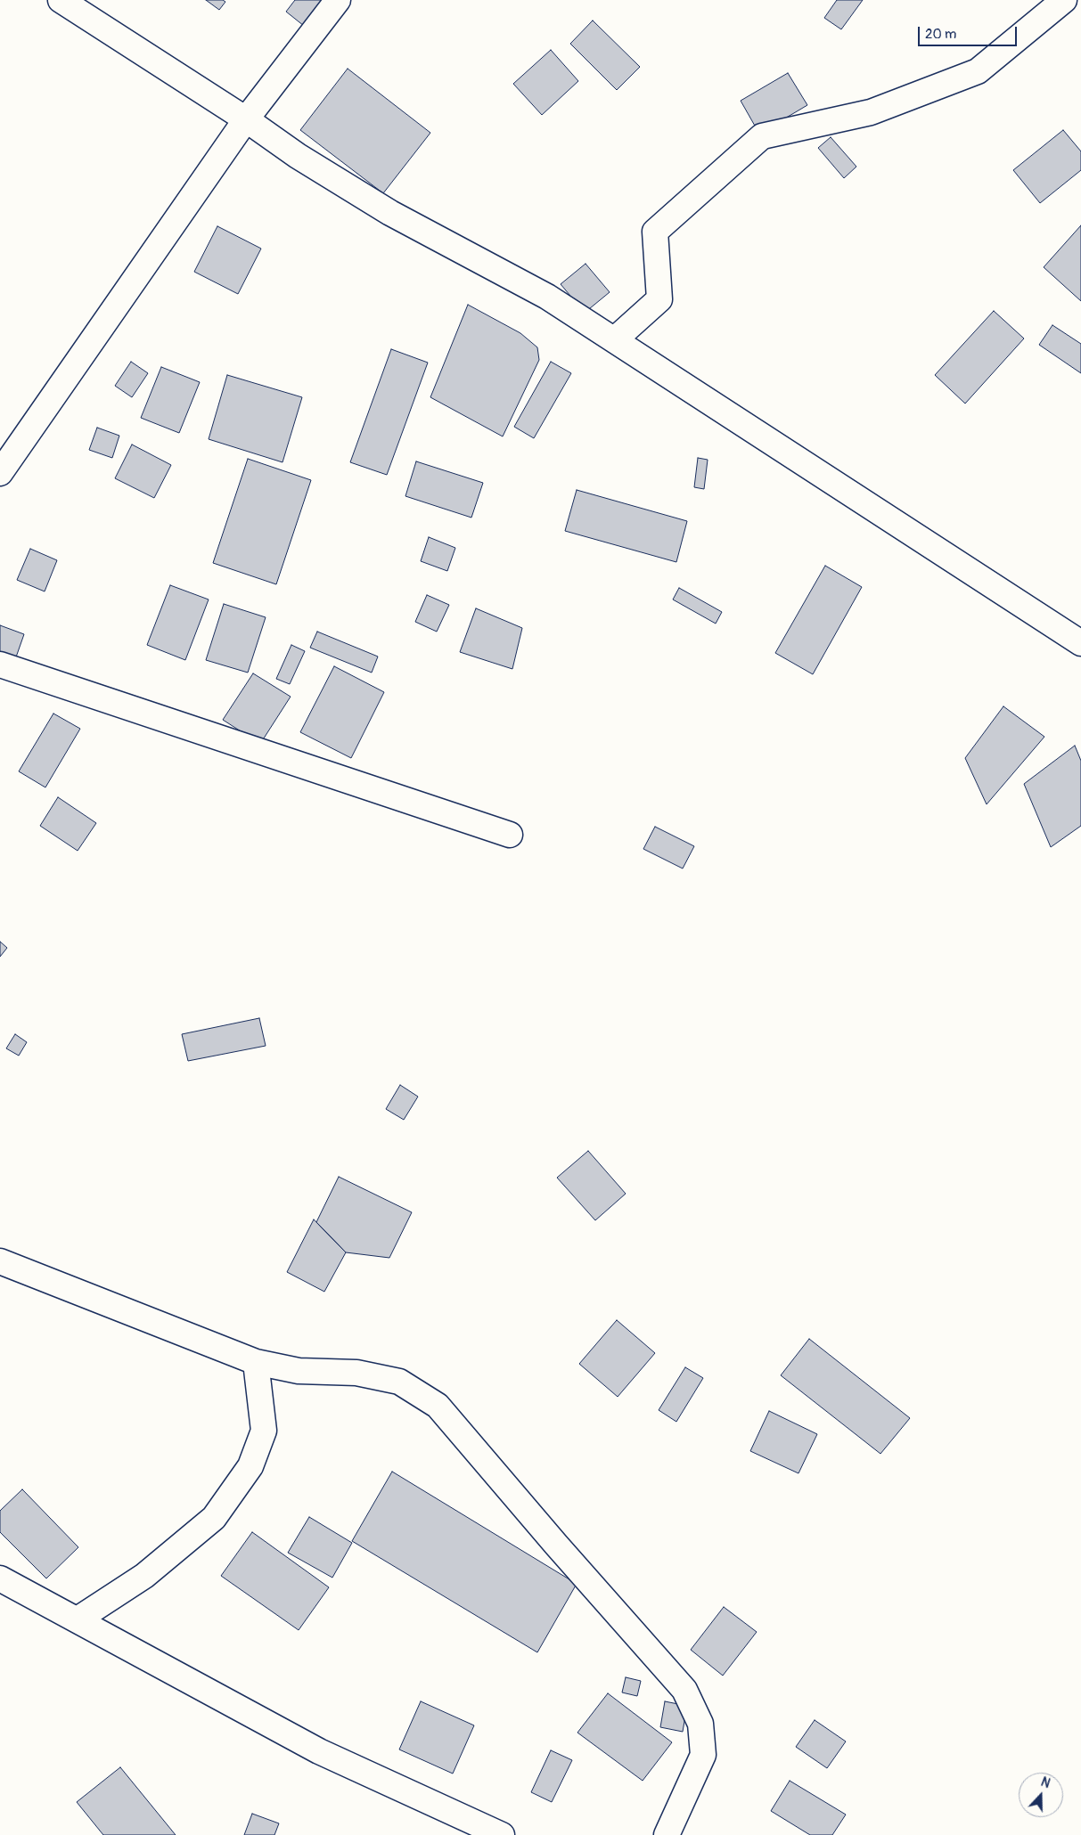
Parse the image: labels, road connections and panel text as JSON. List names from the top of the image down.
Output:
{
  "scale_bar": "20 m",
  "north": "top"
}
